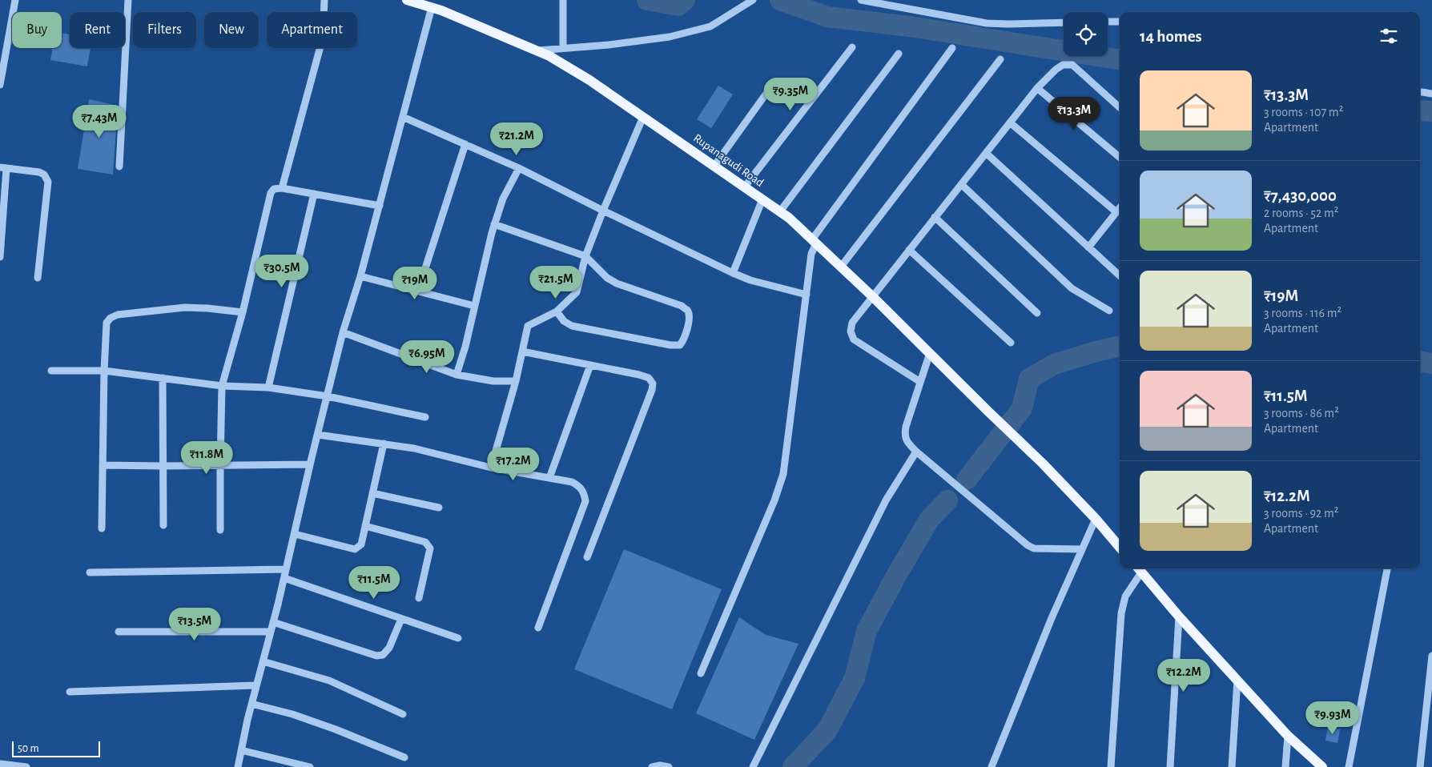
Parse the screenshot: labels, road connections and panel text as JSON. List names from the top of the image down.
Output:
{
  "streets": {
    "main road": ["Rupanagudi Road"]
  },
  "scale_bar": "50 m",
  "page": {
    "chip": [
      "Buy",
      "Rent",
      "Filters",
      "New",
      "Apartment"
    ],
    "heading": "14 homes",
    "list": [
      {
        "name": "₹13.3M",
        "note": "3 rooms · 107 m² · Apartment"
      },
      {
        "name": "₹7,430,000",
        "note": "2 rooms · 52 m² · Apartment"
      },
      {
        "name": "₹19M",
        "note": "3 rooms · 116 m² · Apartment"
      },
      {
        "name": "₹11.5M",
        "note": "3 rooms · 86 m² · Apartment"
      },
      {
        "name": "₹12.2M",
        "note": "3 rooms · 92 m² · Apartment"
      }
    ],
    "price": [
      "₹9.35M",
      "₹13.3M",
      "₹7.43M",
      "₹21.2M",
      "₹30.5M",
      "₹21.5M",
      "₹19M",
      "₹6.95M",
      "₹11.8M",
      "₹17.2M",
      "₹11.5M",
      "₹13.5M",
      "₹12.2M",
      "₹9.93M"
    ],
    "scale": "50 m"
  }
}
